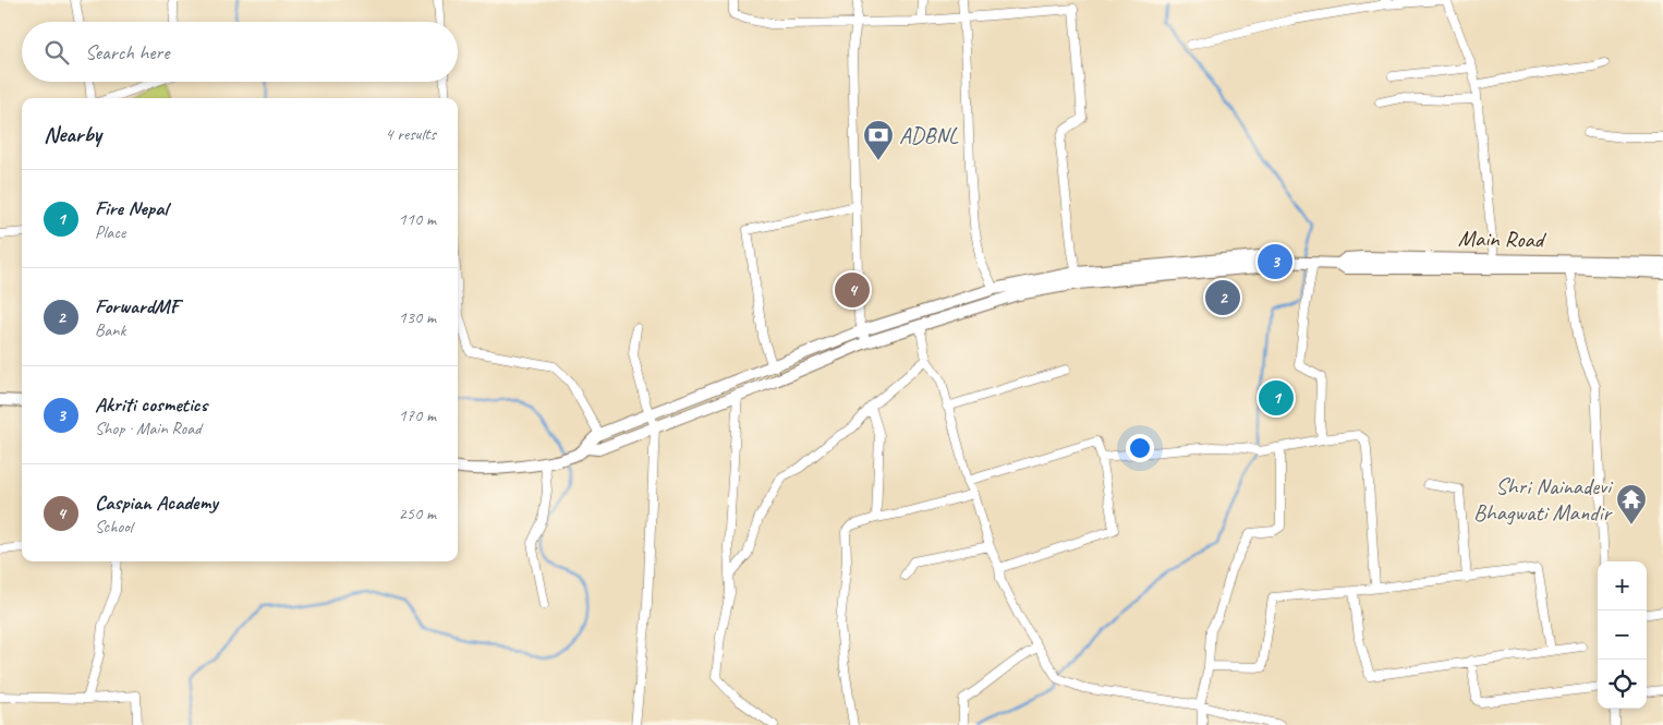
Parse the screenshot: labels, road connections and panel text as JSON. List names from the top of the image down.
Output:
{
  "streets": {
    "main road": ["Main Road"]
  },
  "places": {
    "bank": ["ADBNL"],
    "temple": ["Shri Nainadevi Bhagwati Mandir"]
  },
  "page": {
    "search": "Search here",
    "heading": ["Nearby", "4 results"],
    "list": [
      {
        "mark": "1",
        "name": "Fire Nepal",
        "note": "Place",
        "value": "110 m"
      },
      {
        "mark": "2",
        "name": "ForwardMF",
        "note": "Bank",
        "value": "130 m"
      },
      {
        "mark": "3",
        "name": "Akriti cosmetics",
        "note": "Shop · Main Road",
        "value": "170 m"
      },
      {
        "mark": "4",
        "name": "Caspian Academy",
        "note": "School",
        "value": "250 m"
      }
    ],
    "pins": [
      "3",
      "4",
      "2",
      "1"
    ],
    "map_buttons": ["+", "−"]
  }
}
